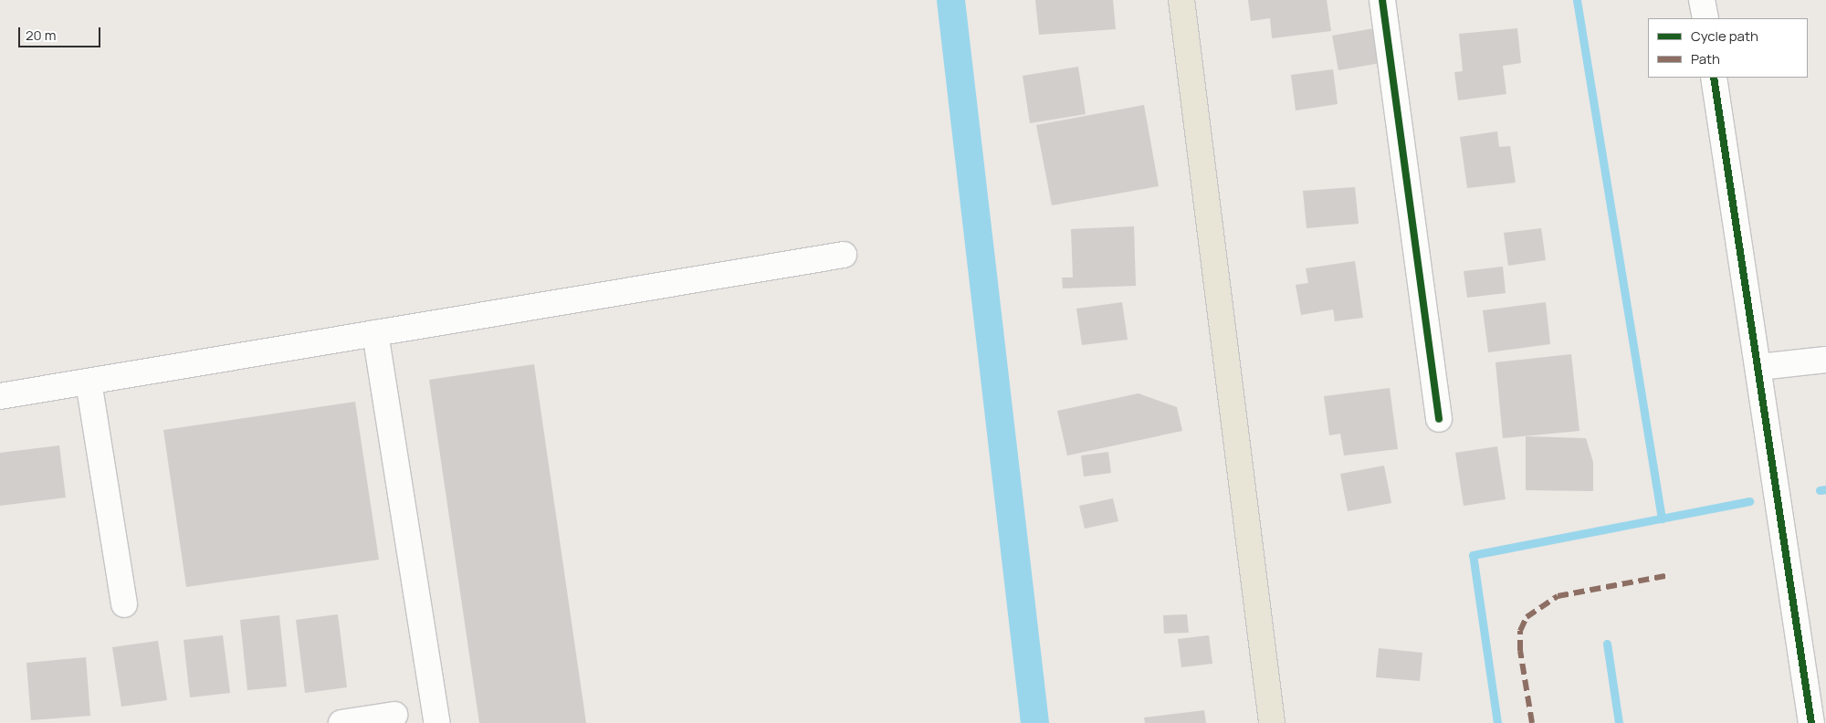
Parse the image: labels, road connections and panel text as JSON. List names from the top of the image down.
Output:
{
  "legend": ["Cycle path", "Path"],
  "scale_bar": "20 m"
}
